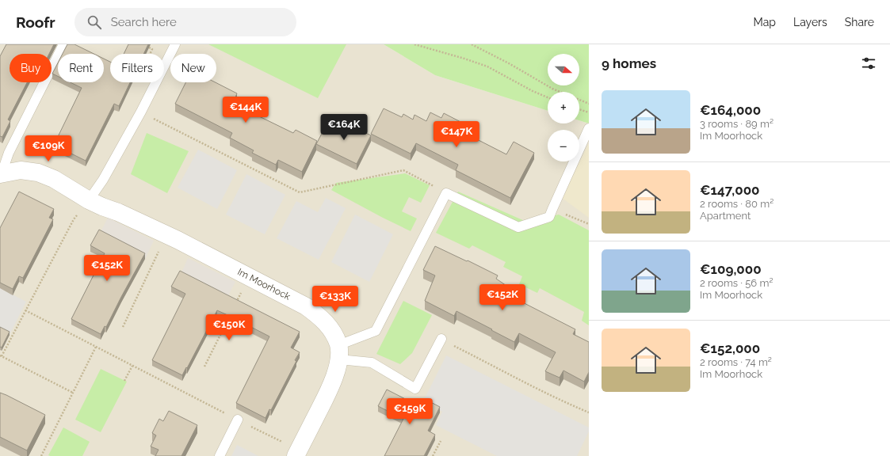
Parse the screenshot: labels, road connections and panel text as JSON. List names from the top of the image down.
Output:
{
  "streets": {
    "street": ["Im Moorhock"]
  },
  "north": "right",
  "page": {
    "header": "Roofr",
    "search": "Search here",
    "nav": ["Map", "Layers", "Share"],
    "heading": "9 homes",
    "map_buttons": ["+", "−"],
    "chip": [
      "Buy",
      "Rent",
      "Filters",
      "New"
    ],
    "list": [
      {
        "name": "€164,000",
        "note": "3 rooms · 89 m² · Im Moorhock"
      },
      {
        "name": "€147,000",
        "note": "2 rooms · 80 m² · Apartment"
      },
      {
        "name": "€109,000",
        "note": "2 rooms · 56 m² · Im Moorhock"
      },
      {
        "name": "€152,000",
        "note": "2 rooms · 74 m² · Im Moorhock"
      }
    ],
    "price": [
      "€144K",
      "€164K",
      "€147K",
      "€109K",
      "€152K",
      "€152K",
      "€133K",
      "€150K",
      "€159K"
    ]
  }
}
